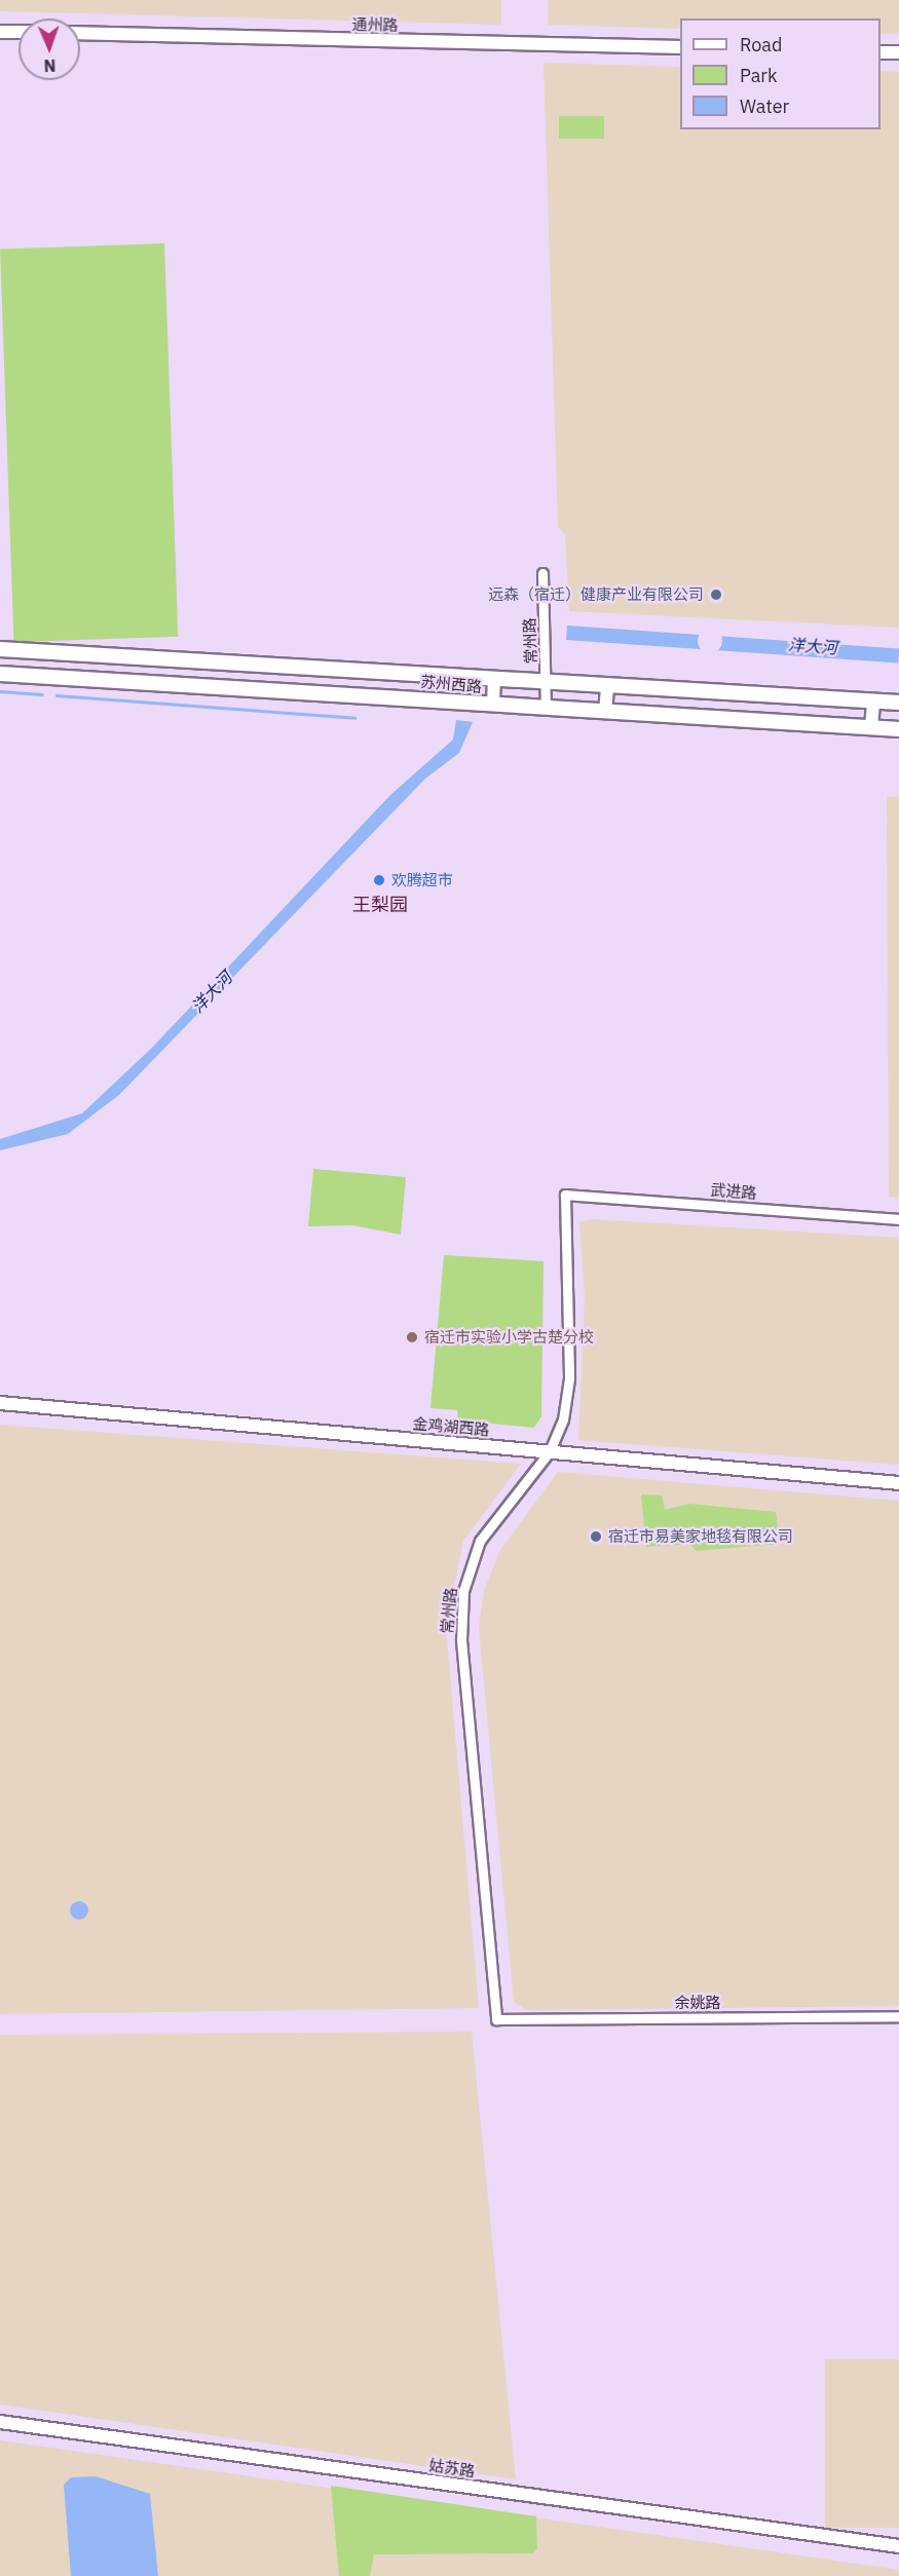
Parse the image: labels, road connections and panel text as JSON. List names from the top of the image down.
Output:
{
  "streets": {
    "main road": ["苏州西路"],
    "street": [
      "通州路",
      "常州路",
      "武进路",
      "金鸡湖西路",
      "余姚路",
      "姑苏路"
    ]
  },
  "crossings": [
    ["常州路", "苏州西路"],
    ["常州路", "武进路"],
    ["常州路", "金鸡湖西路"],
    ["常州路", "余姚路"]
  ],
  "districts": ["王梨园"],
  "water": ["洋大河"],
  "places": [
    "远森（宿迁）健康产业有限公司",
    "欢腾超市",
    "宿迁市实验小学古楚分校",
    "宿迁市易美家地毯有限公司"
  ],
  "legend": ["Road", "Park", "Water"],
  "north": "bottom"
}
